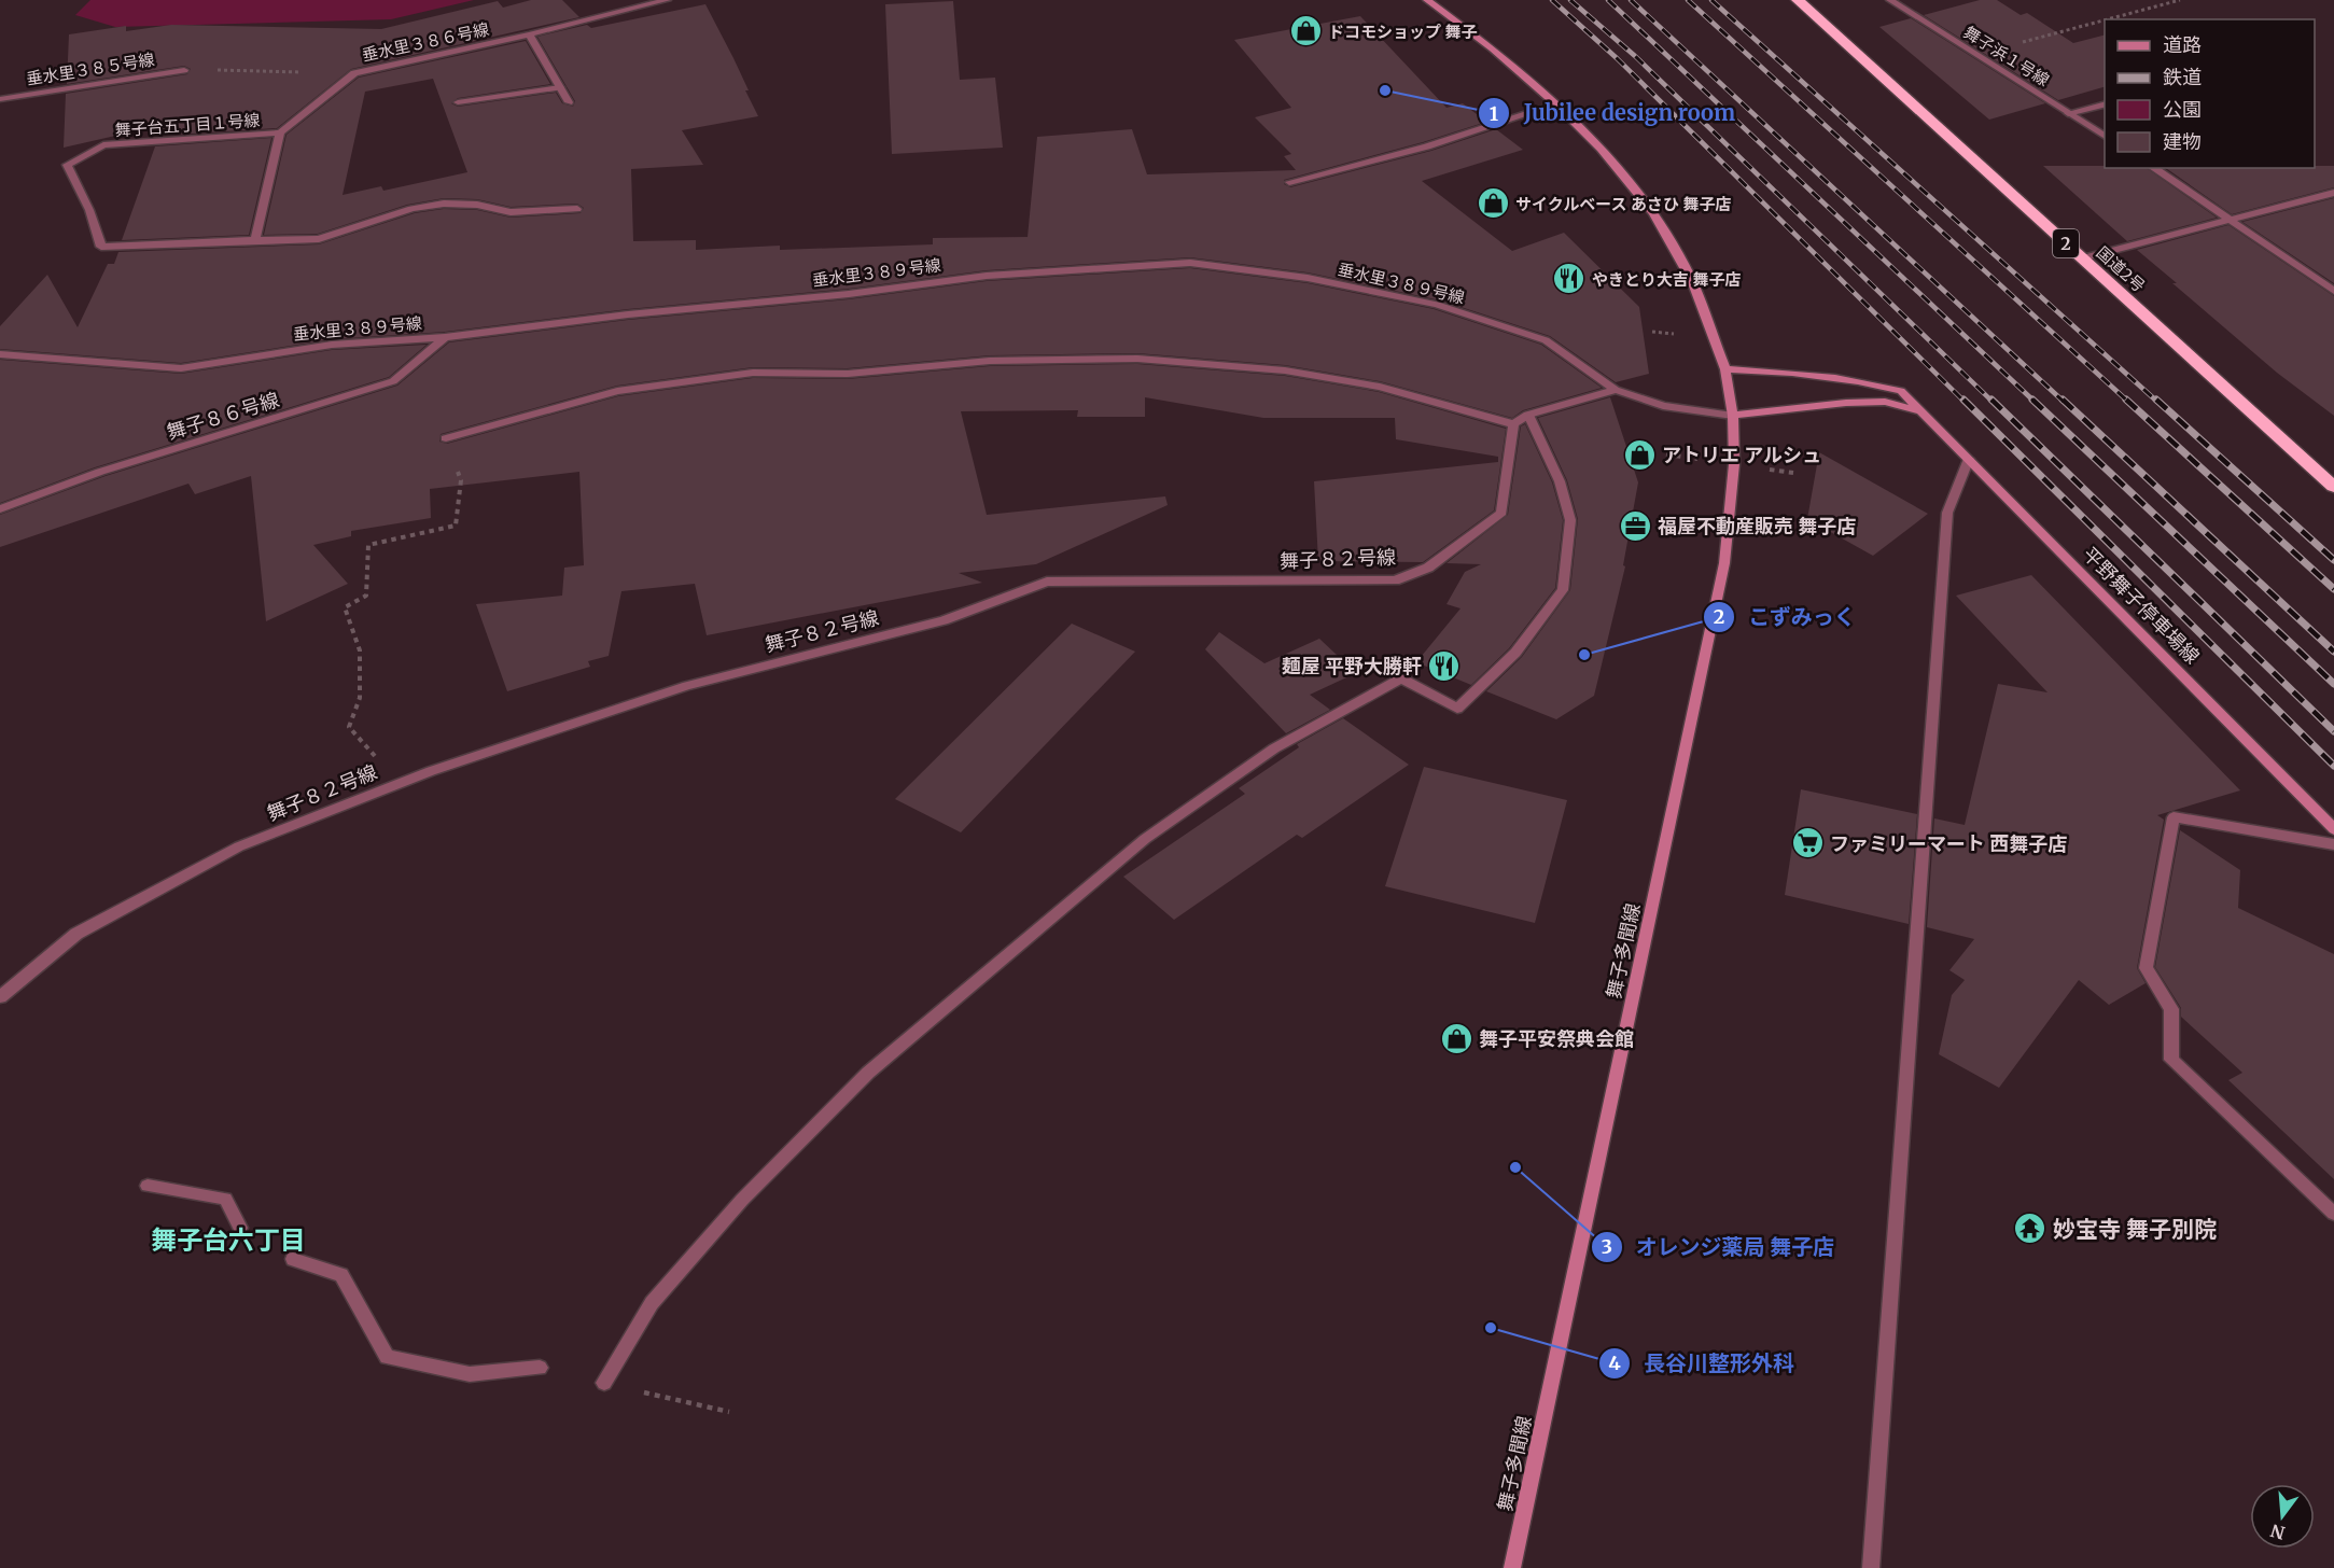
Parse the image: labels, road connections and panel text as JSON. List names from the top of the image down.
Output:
{
  "streets": {
    "highway": ["2", "国道2号"],
    "main road": ["平野舞子停車場線", "舞子多聞線"],
    "street": [
      "垂水里３８６号線",
      "舞子浜１号線",
      "垂水里３８５号線",
      "舞子台五丁目１号線",
      "垂水里３８９号線",
      "舞子８６号線",
      "舞子８２号線"
    ]
  },
  "crossings": [
    ["垂水里３８６号線", "垂水里３８５号線"],
    ["垂水里３８６号線", "舞子台五丁目１号線"],
    ["垂水里３８９号線", "舞子８６号線"],
    ["垂水里３８９号線", "平野舞子停車場線"],
    ["垂水里３８９号線", "舞子多聞線"],
    ["平野舞子停車場線", "舞子多聞線"]
  ],
  "districts": ["舞子台六丁目"],
  "places": {
    "shop": [
      "ドコモショップ 舞子",
      "サイクルベース あさひ 舞子店",
      "アトリエ アルシュ",
      "舞子平安祭典会館"
    ],
    "other": [
      "Jubilee design room",
      "こずみっく",
      "オレンジ薬局 舞子店",
      "長谷川整形外科"
    ],
    "restaurant": ["やきとり大吉 舞子店", "麺屋 平野大勝軒"],
    "office": ["福屋不動産販売 舞子店"],
    "supermarket": ["ファミリーマート 西舞子店"],
    "temple": ["妙宝寺 舞子別院"]
  },
  "legend": [
    "道路",
    "鉄道",
    "公園",
    "建物"
  ],
  "north": "bottom"
}
